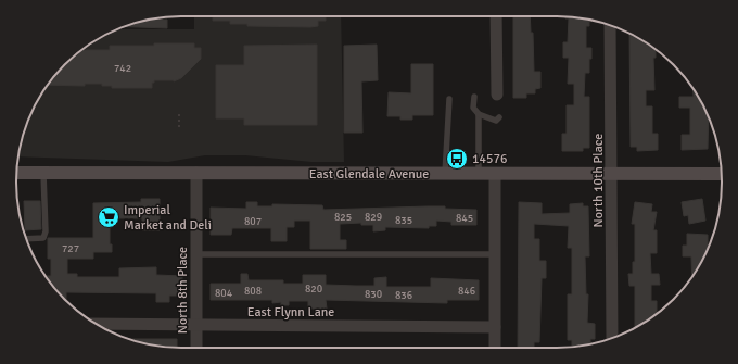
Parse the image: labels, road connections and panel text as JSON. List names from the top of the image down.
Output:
{
  "streets": {
    "main road": ["East Glendale Avenue"],
    "street": ["North 10th Place", "North 8th Place", "East Flynn Lane"]
  },
  "crossings": [
    ["East Glendale Avenue", "North 10th Place"],
    ["East Glendale Avenue", "North 8th Place"],
    ["North 8th Place", "East Flynn Lane"]
  ],
  "places": {
    "bus stop": ["14576"],
    "supermarket": ["Imperial Market and Deli"]
  },
  "house_numbers": [
    "742",
    "825",
    "829",
    "845",
    "835",
    "807",
    "727",
    "820",
    "808",
    "846",
    "804",
    "830",
    "836"
  ]
}
